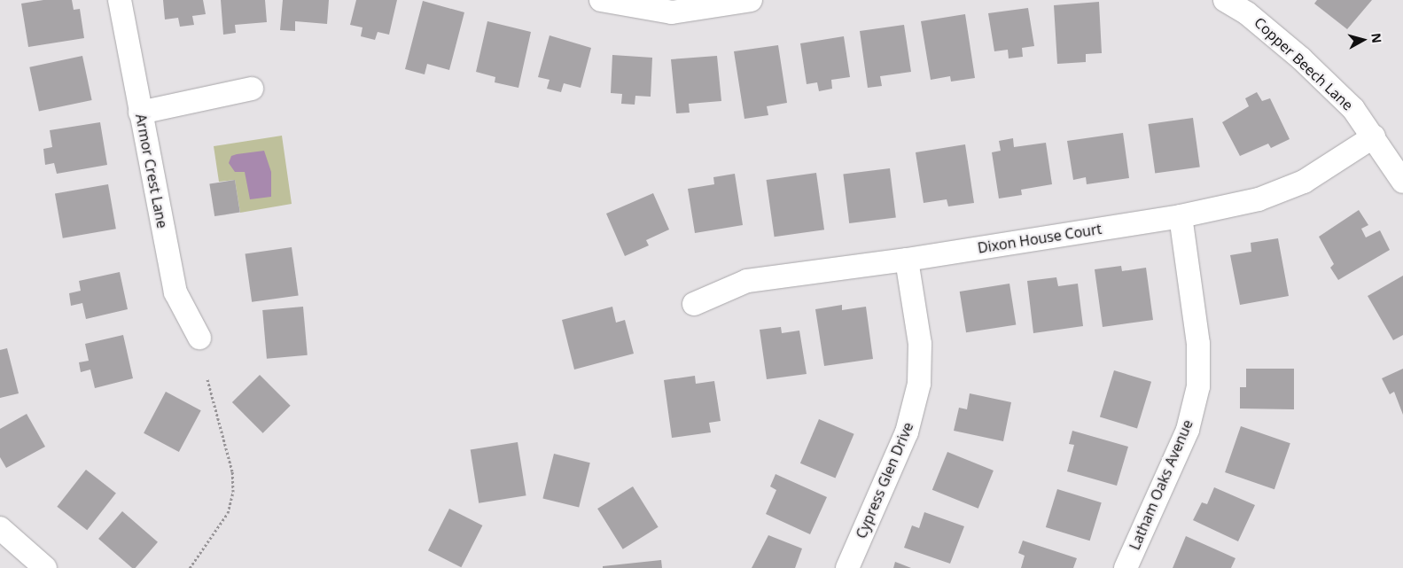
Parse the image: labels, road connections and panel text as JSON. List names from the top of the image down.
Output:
{
  "streets": {
    "street": [
      "Copper Beech Lane",
      "Armor Crest Lane",
      "Dixon House Court",
      "Cypress Glen Drive",
      "Latham Oaks Avenue"
    ]
  },
  "crossings": [
    ["Copper Beech Lane", "Dixon House Court"],
    ["Dixon House Court", "Cypress Glen Drive"],
    ["Dixon House Court", "Latham Oaks Avenue"]
  ],
  "north": "right"
}
